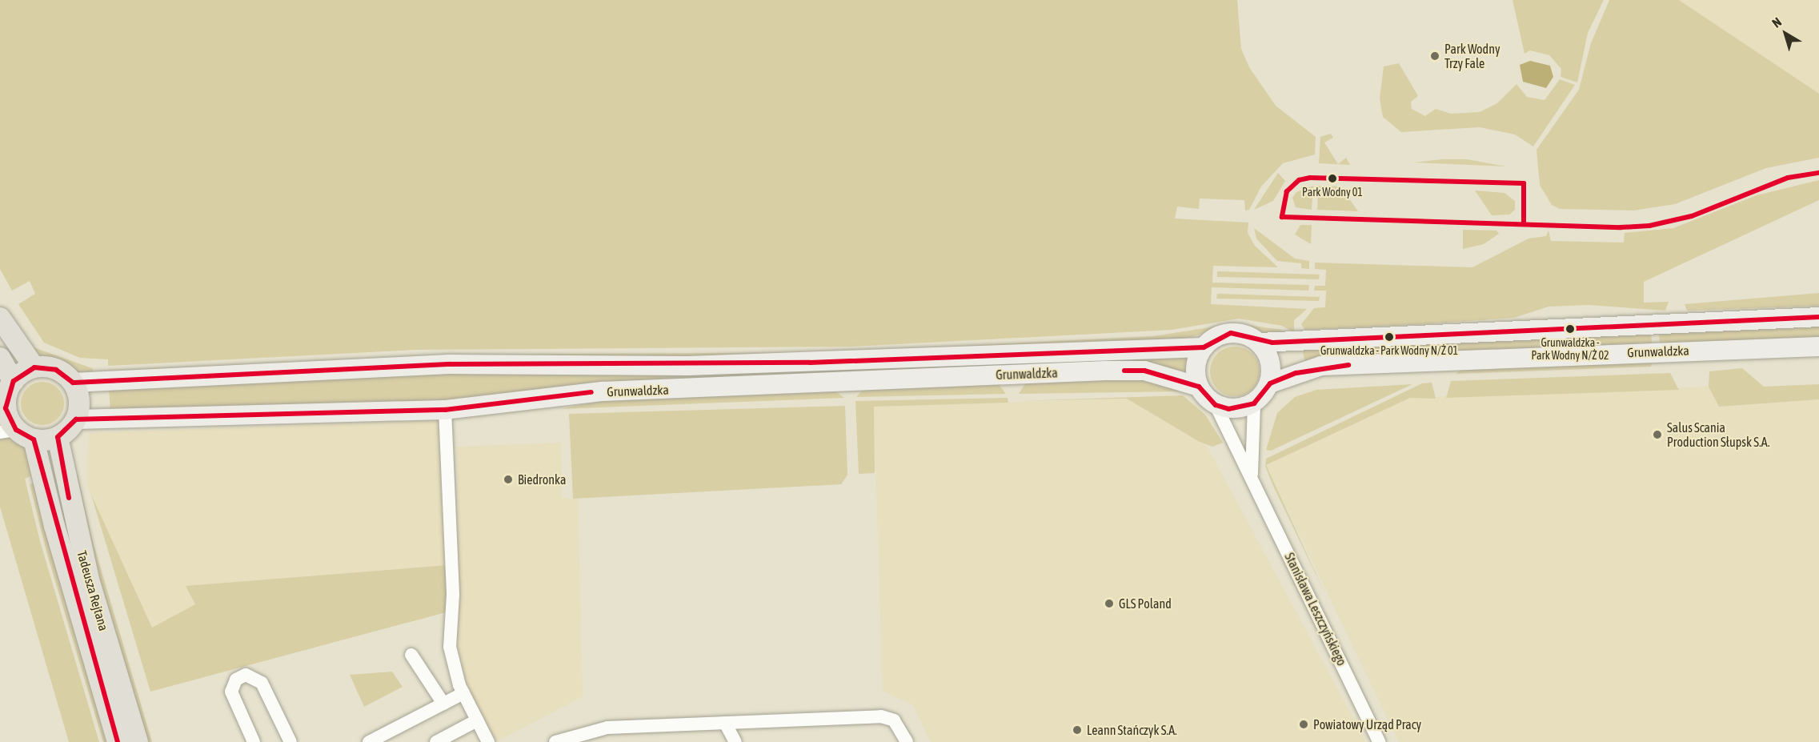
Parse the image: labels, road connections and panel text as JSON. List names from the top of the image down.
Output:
{
  "streets": {
    "main road": ["Tadeusza Rejtana"],
    "street": ["Grunwaldzka", "Stanisława Leszczyńskiego"]
  },
  "crossings": [
    ["Grunwaldzka", "Tadeusza Rejtana"],
    ["Grunwaldzka", "Stanisława Leszczyńskiego"]
  ],
  "places": [
    "Park Wodny Trzy Fale",
    "Park Wodny 01",
    "Grunwaldzka - Park Wodny N/Ż 02",
    "Grunwaldzka - Park Wodny N/Ż 01",
    "Salus Scania Production Słupsk S.A.",
    "Biedronka",
    "GLS Poland",
    "Powiatowy Urząd Pracy",
    "Leann Stańczyk S.A."
  ],
  "north": "top left"
}
